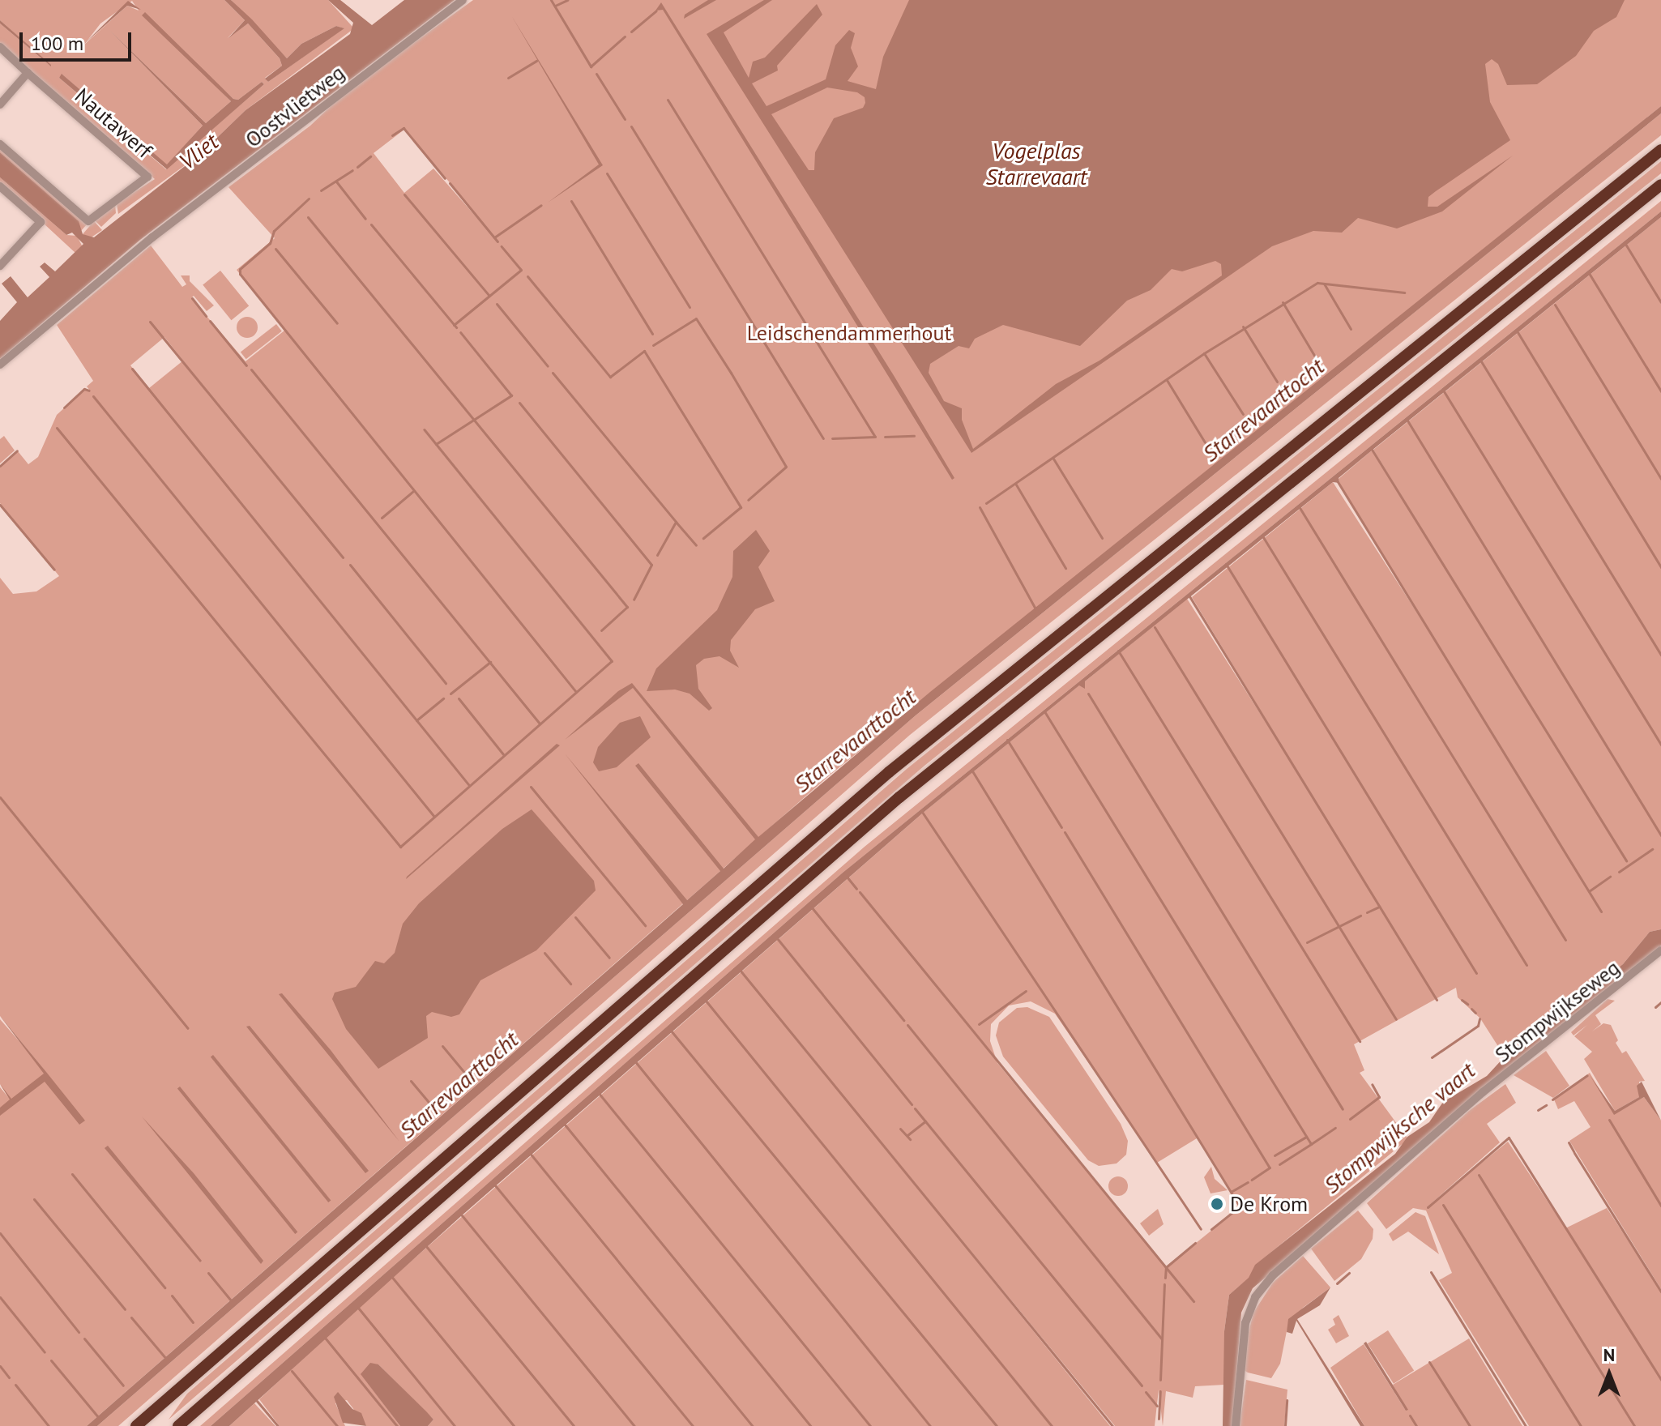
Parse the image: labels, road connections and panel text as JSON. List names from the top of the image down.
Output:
{
  "streets": {
    "street": ["Oostvlietweg", "Nautawerf", "Stompwijkseweg"]
  },
  "water": [
    "Vogelplas Starrevaart",
    "Vliet",
    "Starrevaarttocht",
    "Stompwijksche vaart"
  ],
  "parks": ["Leidschendammerhout"],
  "places": ["De Krom"],
  "scale_bar": "100 m",
  "north": "top"
}
